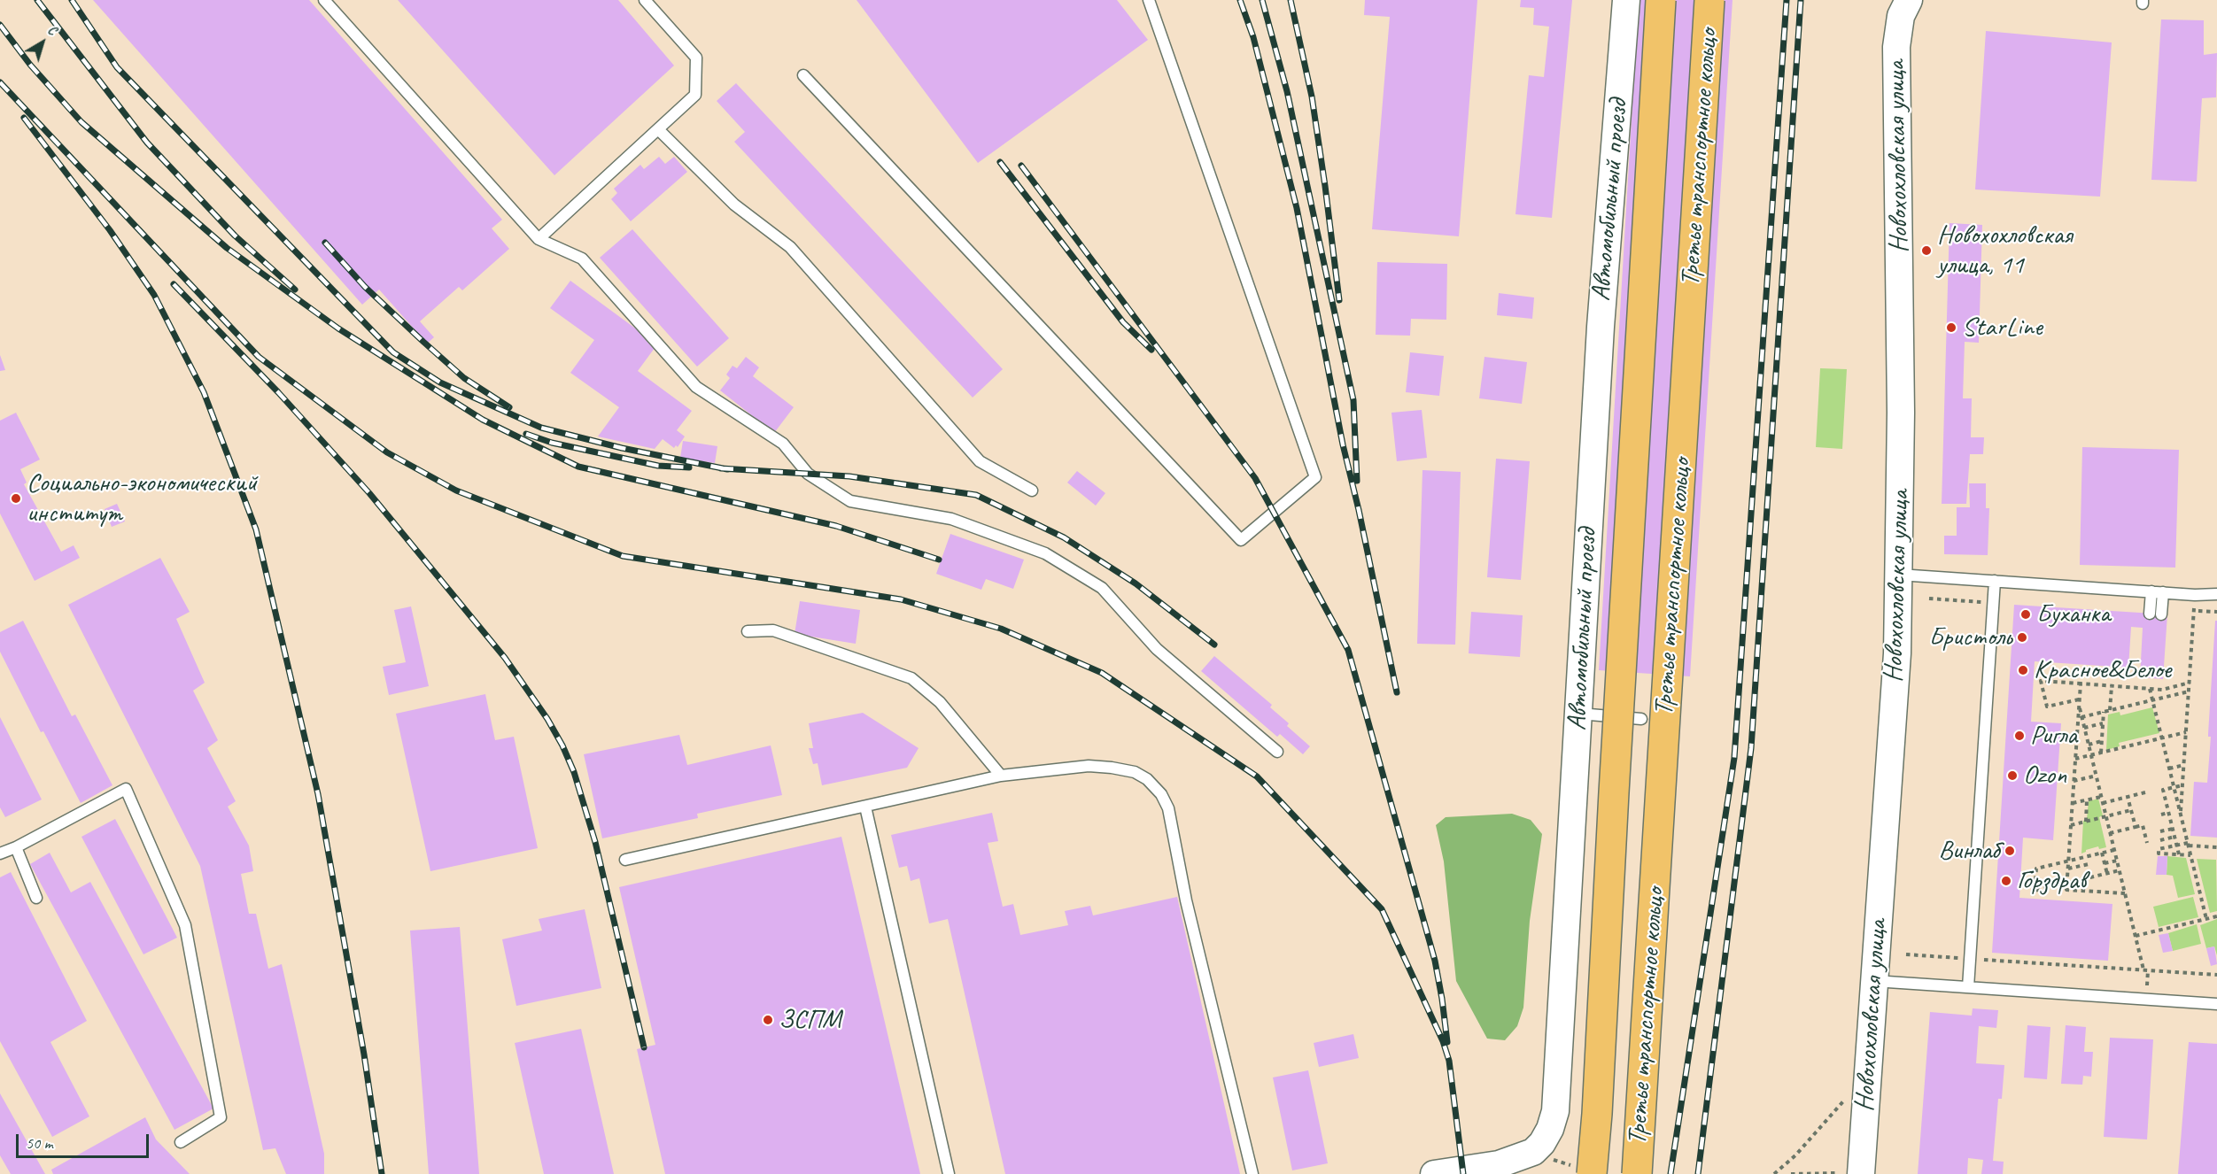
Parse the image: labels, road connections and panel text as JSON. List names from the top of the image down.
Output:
{
  "streets": {
    "main road": ["Третье транспортное кольцо"],
    "street": ["Новохохловская улица", "Автомобильный проезд"]
  },
  "places": [
    "Новохохловская улица, 11",
    "StarLine",
    "Социально-экономический институт",
    "Буханка",
    "Бристоль",
    "Красное&Белое",
    "Ригла",
    "Ozon",
    "Винлаб",
    "Горздрав",
    "ЗСПМ"
  ],
  "scale_bar": "50 m",
  "north": "top right"
}
